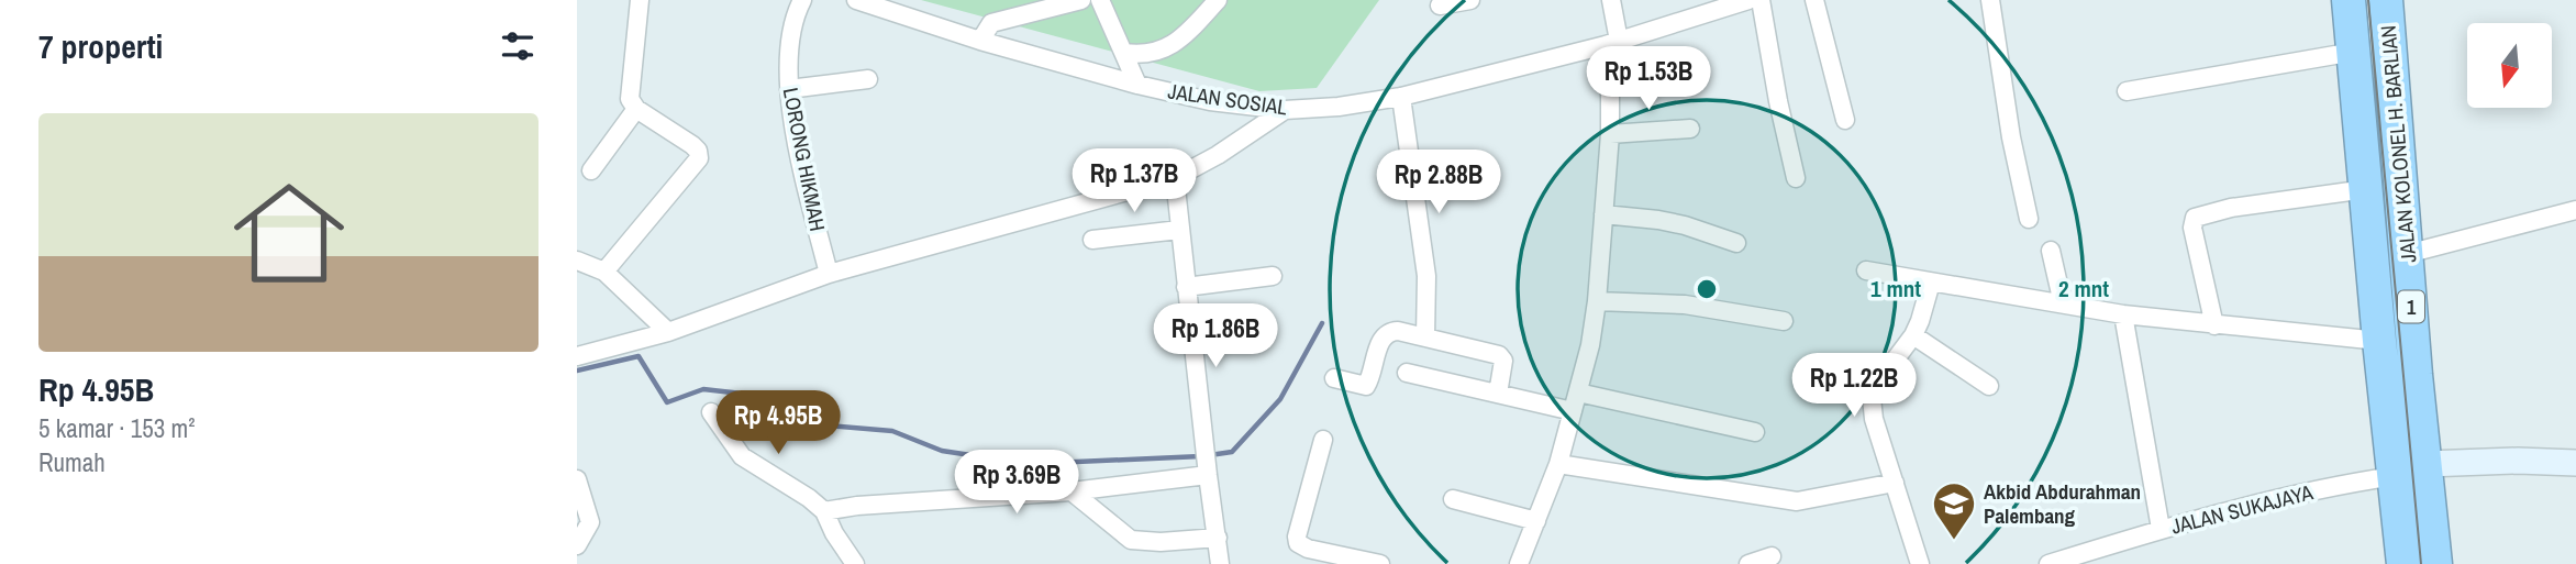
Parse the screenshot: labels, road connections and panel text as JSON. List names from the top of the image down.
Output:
{
  "streets": {
    "highway": ["JALAN KOLONEL H. BARLIAN", "1"],
    "street": ["JALAN SOSIAL", "LORONG HIKMAH", "JALAN SUKAJAYA"]
  },
  "crossings": [
    ["JALAN KOLONEL H. BARLIAN", "1"],
    ["JALAN KOLONEL H. BARLIAN", "JALAN SUKAJAYA"]
  ],
  "places": {
    "school or university": ["Akbid Abdurahman Palembang"]
  },
  "north": "bottom",
  "page": {
    "heading": "7 properti",
    "price": [
      "Rp 1.53B",
      "Rp 1.37B",
      "Rp 2.88B",
      "Rp 1.86B",
      "Rp 1.22B",
      "Rp 4.95B",
      "Rp 3.69B"
    ],
    "list": [
      {
        "name": "Rp 4.95B",
        "note": "5 kamar · 153 m² · Rumah"
      }
    ]
  },
  "rings": ["1 mnt", "2 mnt"]
}
